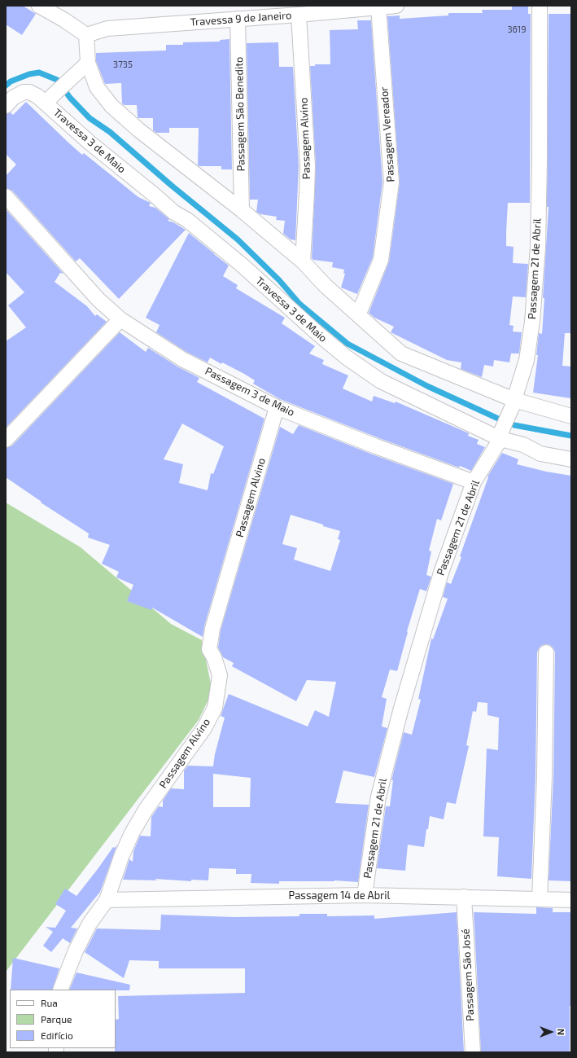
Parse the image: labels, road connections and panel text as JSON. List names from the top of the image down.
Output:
{
  "streets": {
    "street": [
      "Travessa 9 de Janeiro",
      "Passagem São Benedito",
      "Passagem Vereador",
      "Passagem Alvino",
      "Travessa 3 de Maio",
      "Passagem 21 de Abril",
      "Passagem 3 de Maio",
      "Passagem 14 de Abril",
      "Passagem São José"
    ]
  },
  "crossings": [
    ["Travessa 9 de Janeiro", "Passagem São Benedito"],
    ["Travessa 9 de Janeiro", "Passagem Vereador"],
    ["Travessa 9 de Janeiro", "Passagem Alvino"],
    ["Passagem Alvino", "Passagem 3 de Maio"],
    ["Passagem Alvino", "Passagem 14 de Abril"],
    ["Travessa 3 de Maio", "Passagem 21 de Abril"],
    ["Passagem 21 de Abril", "Passagem 3 de Maio"],
    ["Passagem 21 de Abril", "Passagem 14 de Abril"],
    ["Passagem 14 de Abril", "Passagem São José"]
  ],
  "house_numbers": ["3619", "3735"],
  "legend": ["Rua", "Parque", "Edifício"],
  "north": "right"
}
